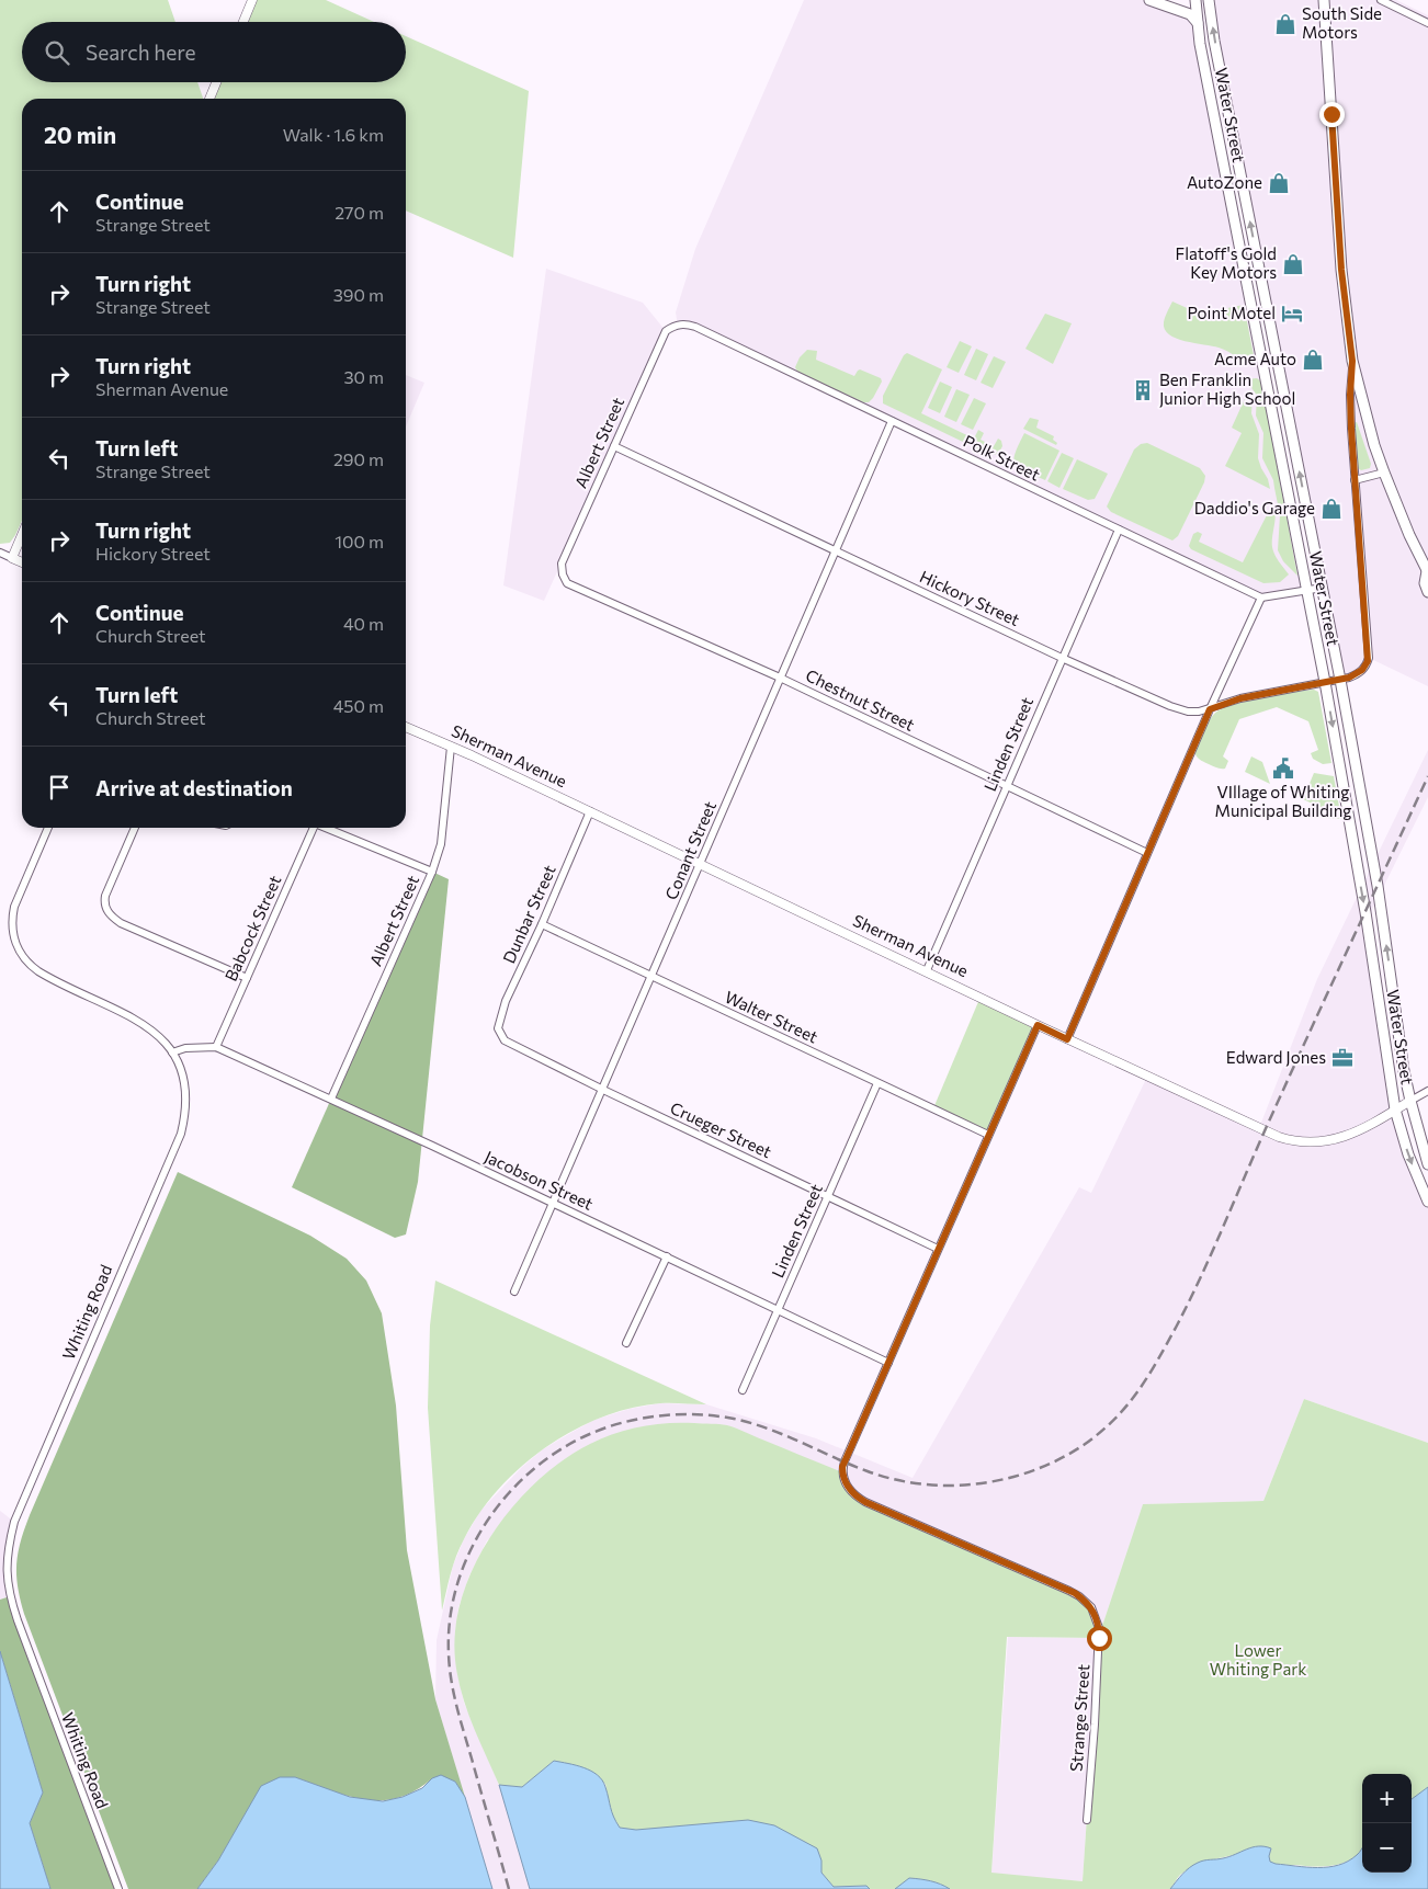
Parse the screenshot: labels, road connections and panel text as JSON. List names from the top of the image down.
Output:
{
  "streets": {
    "main road": ["Water Street"],
    "street": [
      "Albert Street",
      "Polk Street",
      "Hickory Street",
      "Chestnut Street",
      "Linden Street",
      "Sherman Avenue",
      "Conant Street",
      "Dunbar Street",
      "Babcock Street",
      "Walter Street",
      "Crueger Street",
      "Jacobson Street",
      "Whiting Road",
      "Strange Street"
    ]
  },
  "crossings": [
    ["Water Street", "Hickory Street"],
    ["Water Street", "Sherman Avenue"],
    ["Albert Street", "Polk Street"],
    ["Albert Street", "Hickory Street"],
    ["Albert Street", "Chestnut Street"],
    ["Albert Street", "Sherman Avenue"],
    ["Albert Street", "Jacobson Street"],
    ["Polk Street", "Linden Street"],
    ["Polk Street", "Conant Street"],
    ["Hickory Street", "Linden Street"],
    ["Hickory Street", "Conant Street"],
    ["Chestnut Street", "Linden Street"],
    ["Chestnut Street", "Conant Street"],
    ["Linden Street", "Sherman Avenue"],
    ["Linden Street", "Walter Street"],
    ["Linden Street", "Crueger Street"],
    ["Linden Street", "Jacobson Street"],
    ["Sherman Avenue", "Conant Street"],
    ["Sherman Avenue", "Dunbar Street"],
    ["Sherman Avenue", "Strange Street"],
    ["Conant Street", "Walter Street"],
    ["Conant Street", "Crueger Street"],
    ["Conant Street", "Jacobson Street"],
    ["Dunbar Street", "Walter Street"],
    ["Dunbar Street", "Crueger Street"],
    ["Babcock Street", "Jacobson Street"],
    ["Walter Street", "Strange Street"],
    ["Crueger Street", "Strange Street"],
    ["Jacobson Street", "Whiting Road"],
    ["Jacobson Street", "Strange Street"]
  ],
  "parks": ["Lower Whiting Park"],
  "places": {
    "shop": [
      "South Side Motors",
      "AutoZone",
      "Flatoff's Gold Key Motors",
      "Acme Auto",
      "Daddio's Garage"
    ],
    "hotel": ["Point Motel"],
    "building": ["Ben Franklin Junior High School"],
    "public building": ["VIllage of Whiting Municipal Building"],
    "office": ["Edward Jones"]
  },
  "page": {
    "search": "Search here",
    "heading": ["20 min", "Walk · 1.6 km"],
    "list": [
      ["Continue", "Strange Street", "270 m"],
      ["Turn right", "Strange Street", "390 m"],
      ["Turn right", "Sherman Avenue", "30 m"],
      ["Turn left", "Strange Street", "290 m"],
      ["Turn right", "Hickory Street", "100 m"],
      ["Continue", "Church Street", "40 m"],
      ["Turn left", "Church Street", "450 m"],
      "Arrive at destination"
    ],
    "map_buttons": ["+", "−"]
  }
}
